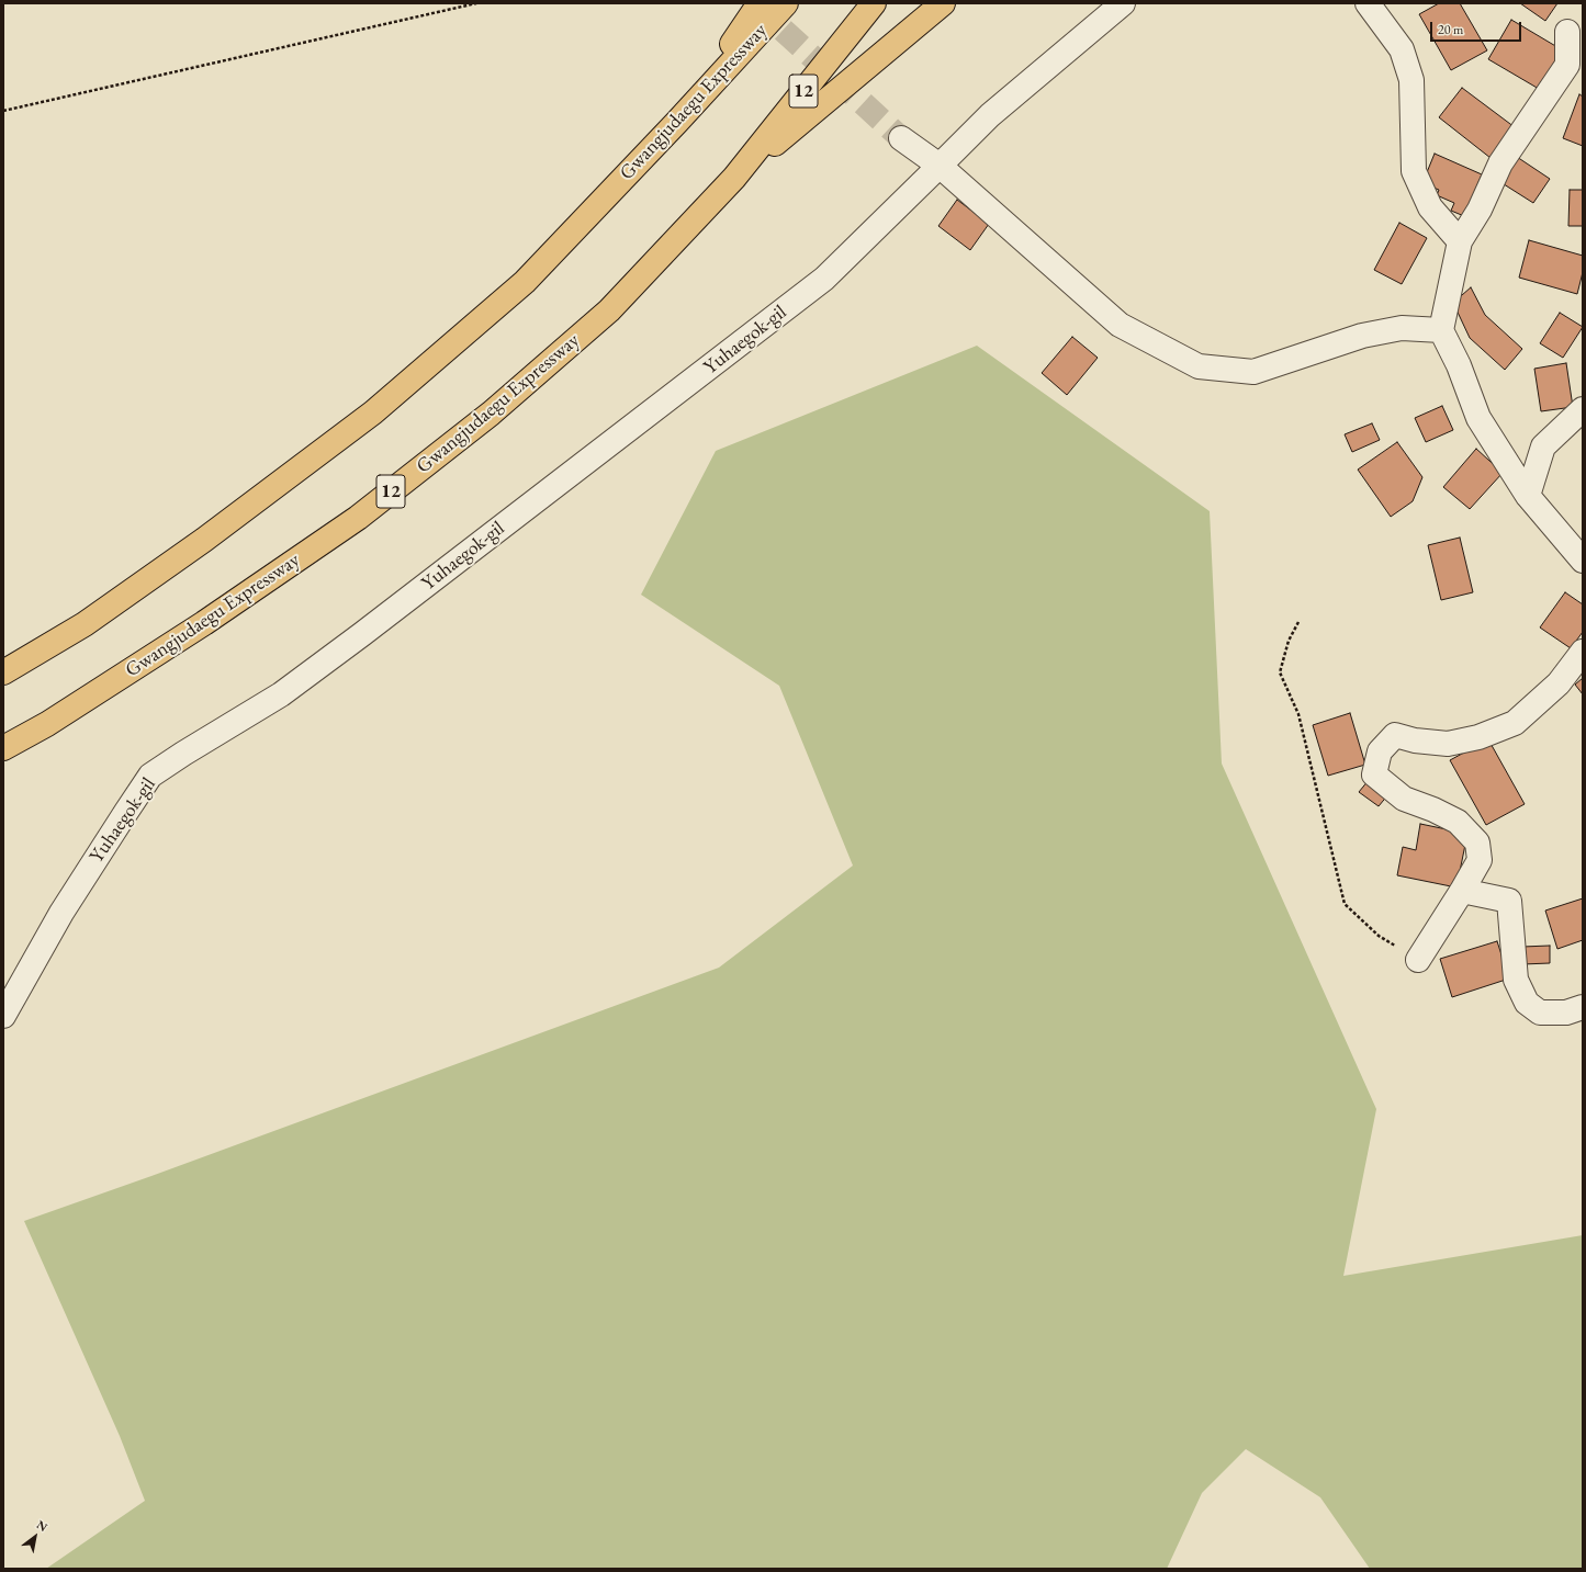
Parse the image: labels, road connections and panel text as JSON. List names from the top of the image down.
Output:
{
  "streets": {
    "highway": ["12", "Gwangjudaegu Expressway"],
    "street": ["Yuhaegok-gil"]
  },
  "scale_bar": "20 m",
  "north": "top right"
}
